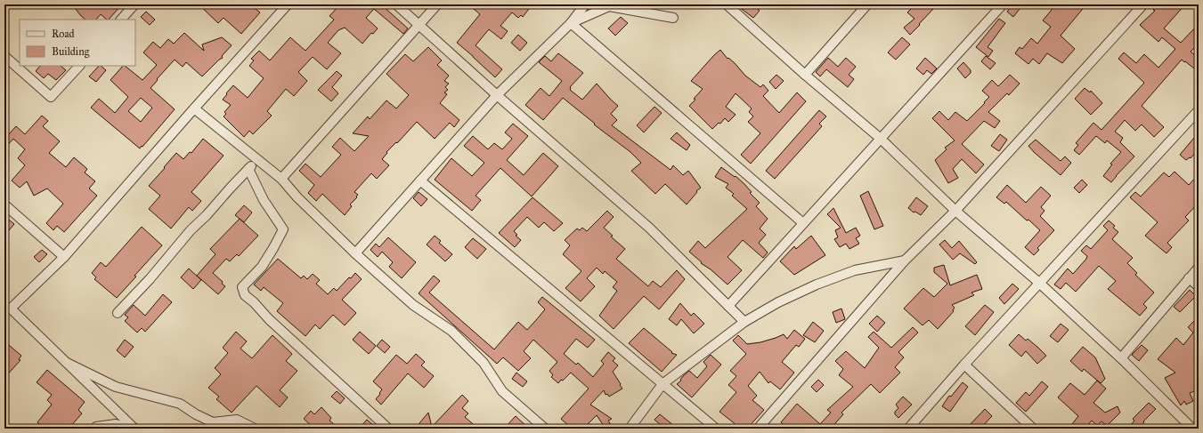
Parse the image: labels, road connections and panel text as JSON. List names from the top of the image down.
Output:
{
  "legend": ["Road", "Building"]
}
